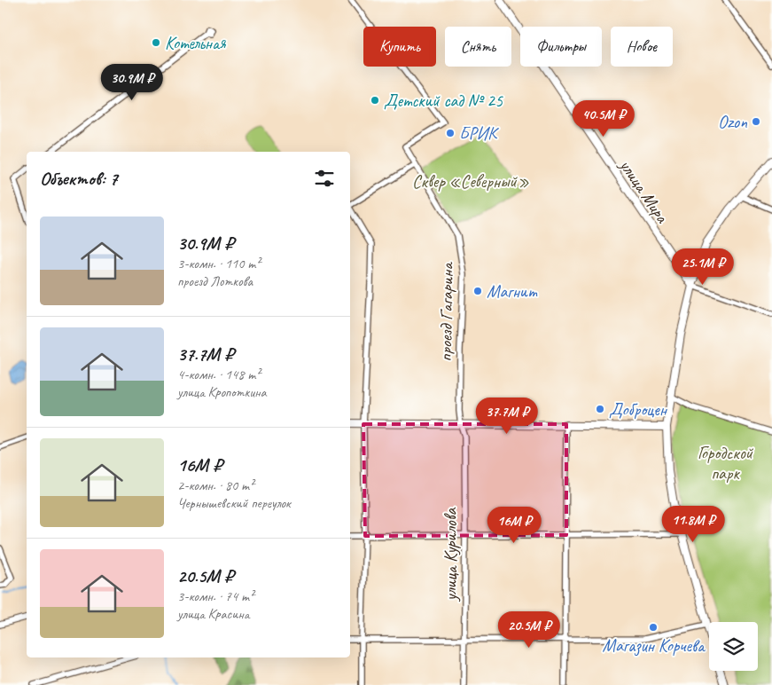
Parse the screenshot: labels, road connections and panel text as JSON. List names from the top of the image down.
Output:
{
  "streets": {
    "street": ["улица Мира", "проезд Гагарина", "улица Курилова"]
  },
  "crossings": [
    ["проезд Гагарина", "улица Курилова"]
  ],
  "parks": ["Сквер «Северный»", "Городской парк"],
  "places": [
    "Котельная",
    "Детский сад № 25",
    "Ozon",
    "БРИК",
    "Магнит",
    "Доброцен",
    "Магазин Корчева"
  ],
  "page": {
    "chip": [
      "Купить",
      "Снять",
      "Фильтры",
      "Новое"
    ],
    "price": [
      "30.9M ₽",
      "40.5M ₽",
      "25.1M ₽",
      "37.7M ₽",
      "11.8M ₽",
      "16M ₽",
      "20.5M ₽"
    ],
    "heading": "Объектов: 7",
    "list": [
      {
        "name": "30.9M ₽",
        "note": "3-комн. · 110 m² · проезд Лоткова"
      },
      {
        "name": "37.7M ₽",
        "note": "4-комн. · 148 m² · улица Кропоткина"
      },
      {
        "name": "16M ₽",
        "note": "2-комн. · 80 m² · Чернышевский переулок"
      },
      {
        "name": "20.5M ₽",
        "note": "3-комн. · 74 m² · улица Красина"
      }
    ]
  }
}
